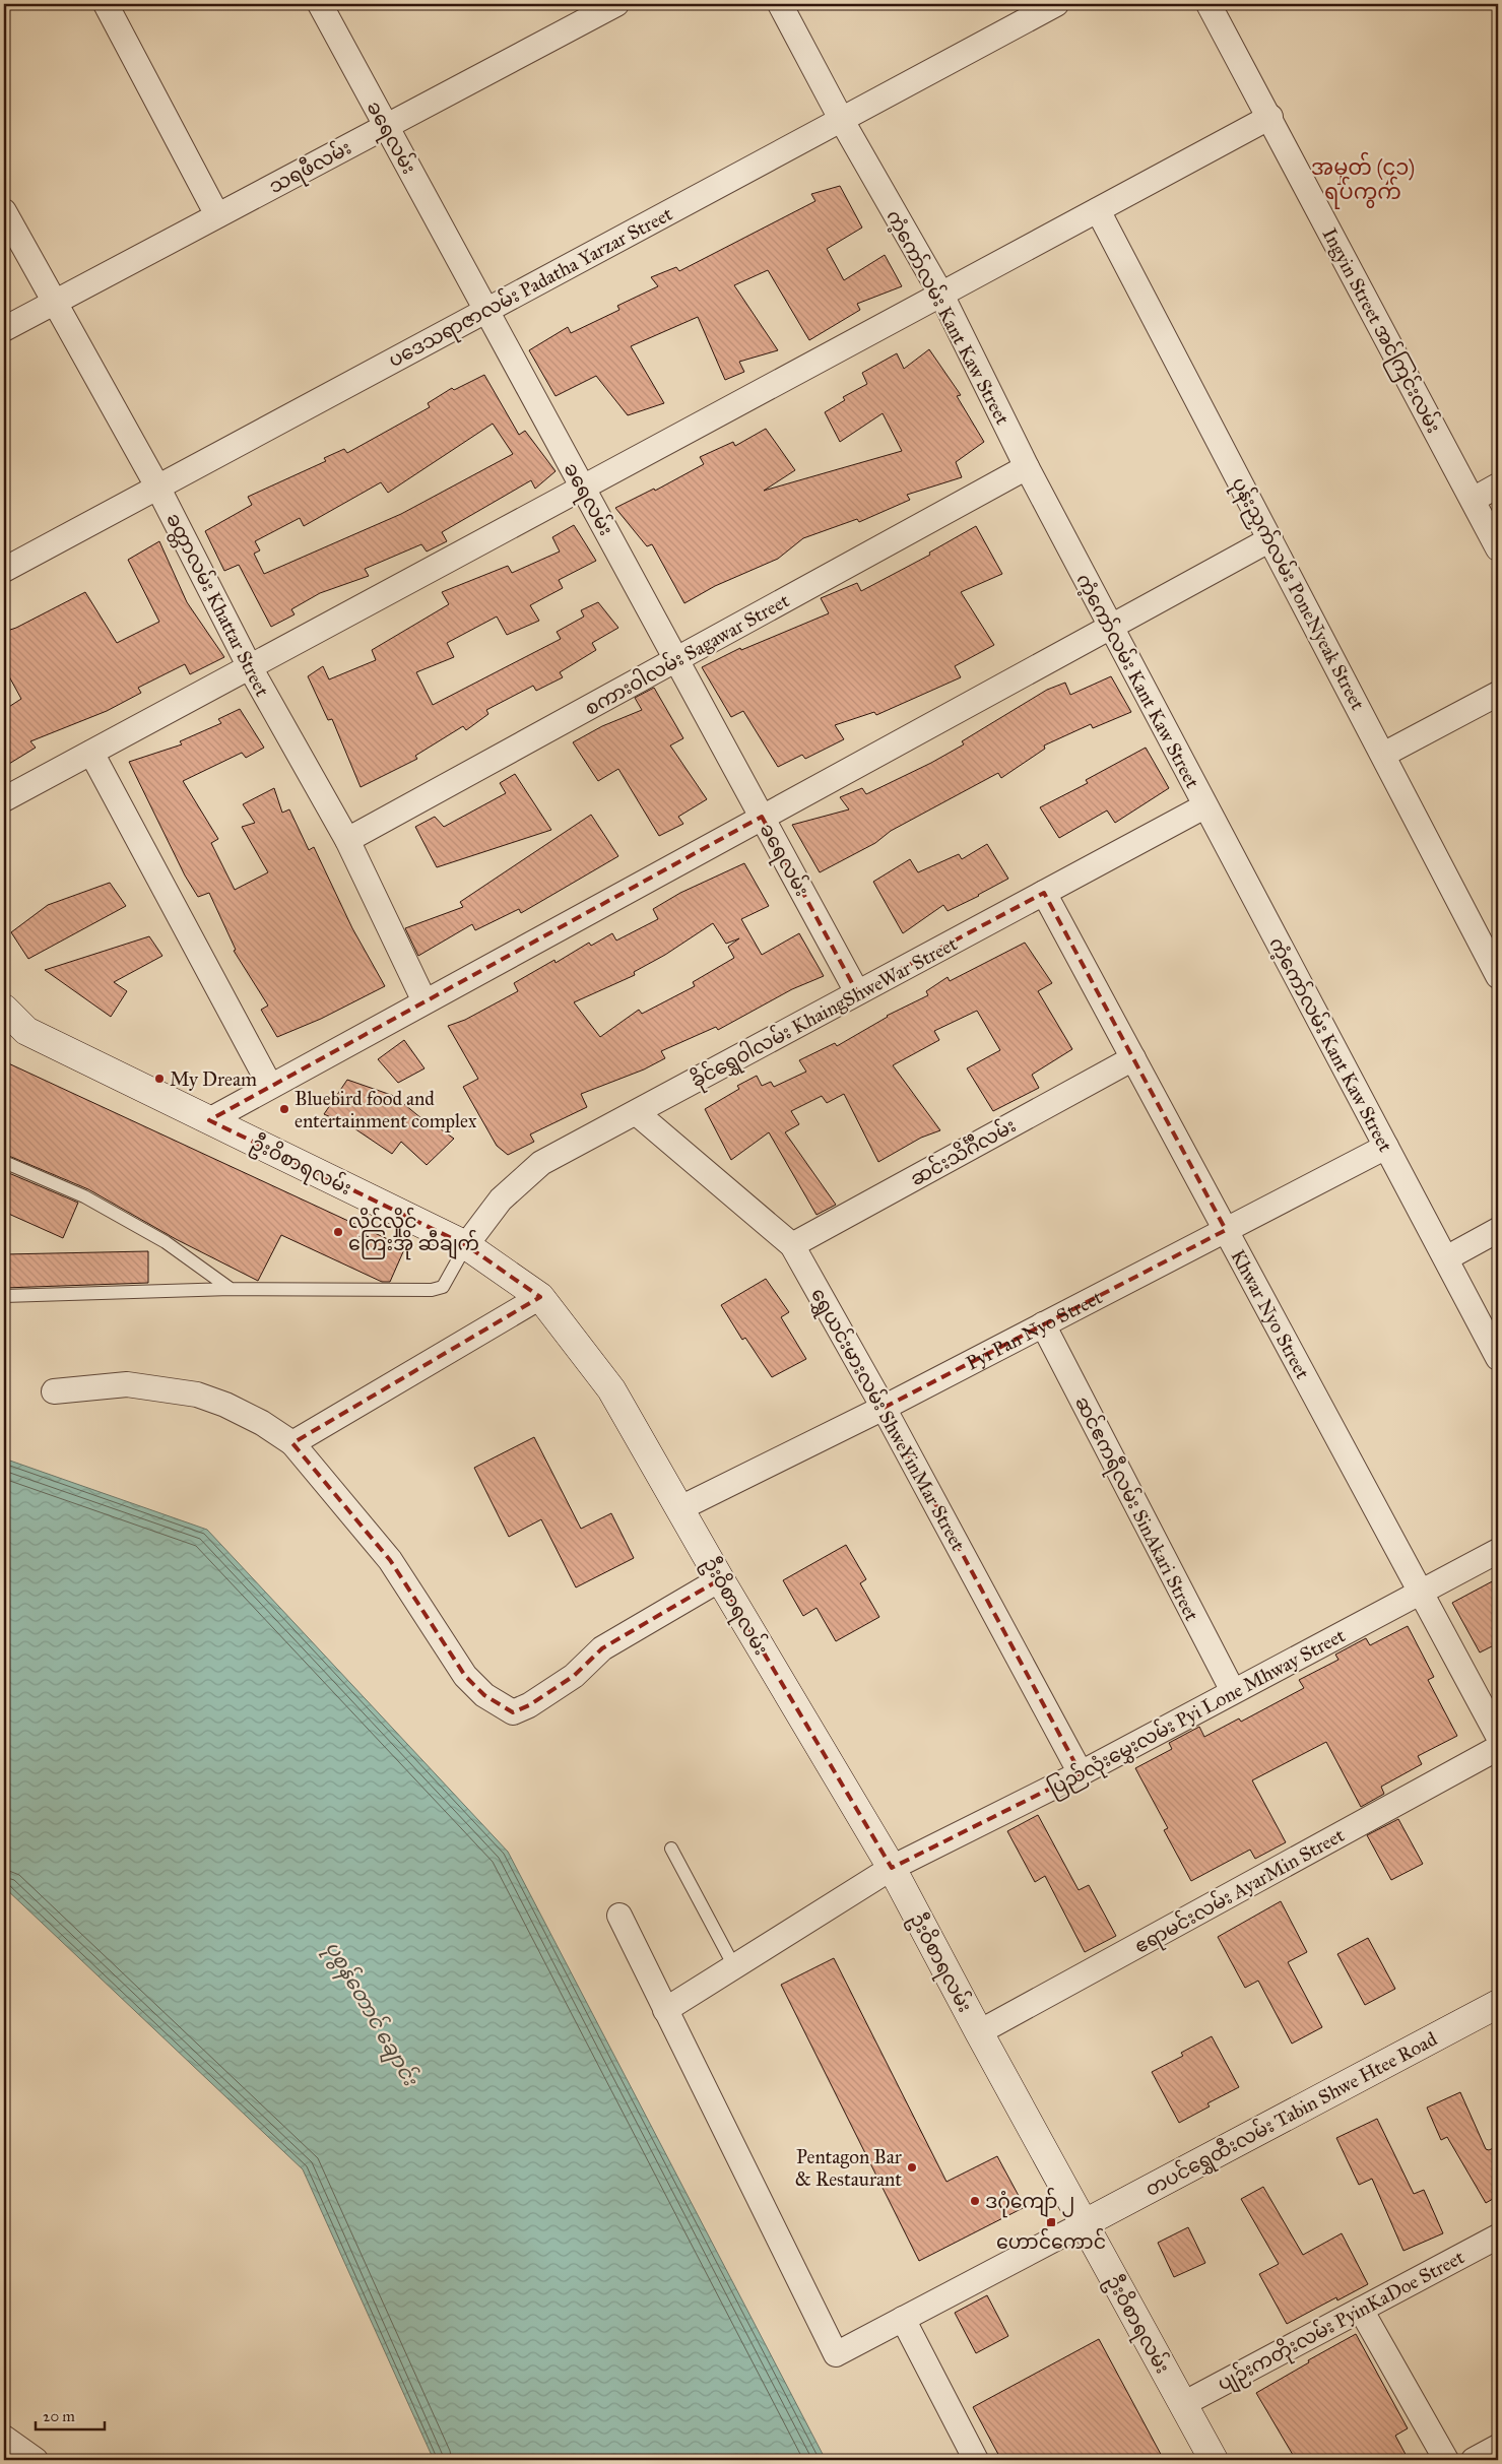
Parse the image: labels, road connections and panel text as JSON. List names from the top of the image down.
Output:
{
  "streets": {
    "main road": ["ဦးဝိစာရလမ်း", "တပင်ရွှေထီးလမ်း Tabin Shwe Htee Road"],
    "street": [
      "ခရေလမ်း",
      "သရဖီလမ်း",
      "ပဒေသရာဇာလမ်း Padatha Yarzar Street",
      "ကံ့ကော်လမ်း Kant Kaw Street",
      "Ingyin Street အင်ကြင်းလမ်း",
      "ပုန်းညှက်လမ်း PoneNyeak Street",
      "ခတ္တာလမ်း Khattar Street",
      "စကားဝါလမ်း Sagawar Street",
      "ခိုင်ရွှေဝါလမ်း KhaingShweWar Street",
      "ဆင်းသိင်္ဂီလမ်း",
      "Khwar Nyo Street",
      "Pyi Pan Nyo Street",
      "ရွှေယင်းမားလမ်း ShweYinMar Street",
      "ဆင်ဧကရီလမ်း SinAkari Street",
      "ပြည်လုံးမွှေးလမ်း Pyi Lone Mhway Street",
      "ဧရာမင်းလမ်း AyarMin Street",
      "ပျဉ်းကတိုးလမ်း PyinKaDoe Street"
    ]
  },
  "crossings": [
    ["ခရေလမ်း", "သရဖီလမ်း"],
    ["ခရေလမ်း", "ပဒေသရာဇာလမ်း Padatha Yarzar Street"],
    ["ခရေလမ်း", "စကားဝါလမ်း Sagawar Street"],
    ["ခရေလမ်း", "ခိုင်ရွှေဝါလမ်း KhaingShweWar Street"],
    ["သရဖီလမ်း", "ခတ္တာလမ်း Khattar Street"],
    ["ပဒေသရာဇာလမ်း Padatha Yarzar Street", "ကံ့ကော်လမ်း Kant Kaw Street"],
    ["ပဒေသရာဇာလမ်း Padatha Yarzar Street", "ခတ္တာလမ်း Khattar Street"],
    ["ကံ့ကော်လမ်း Kant Kaw Street", "စကားဝါလမ်း Sagawar Street"],
    ["ကံ့ကော်လမ်း Kant Kaw Street", "ခိုင်ရွှေဝါလမ်း KhaingShweWar Street"],
    ["ကံ့ကော်လမ်း Kant Kaw Street", "Pyi Pan Nyo Street"],
    ["ခတ္တာလမ်း Khattar Street", "စကားဝါလမ်း Sagawar Street"],
    ["ခိုင်ရွှေဝါလမ်း KhaingShweWar Street", "ဦးဝိစာရလမ်း"],
    ["ခိုင်ရွှေဝါလမ်း KhaingShweWar Street", "Khwar Nyo Street"],
    ["ခိုင်ရွှေဝါလမ်း KhaingShweWar Street", "ရွှေယင်းမားလမ်း ShweYinMar Street"],
    ["ဆင်းသိင်္ဂီလမ်း", "Khwar Nyo Street"],
    ["ဆင်းသိင်္ဂီလမ်း", "ရွှေယင်းမားလမ်း ShweYinMar Street"],
    ["ဦးဝိစာရလမ်း", "Pyi Pan Nyo Street"],
    ["ဦးဝိစာရလမ်း", "ပြည်လုံးမွှေးလမ်း Pyi Lone Mhway Street"],
    ["ဦးဝိစာရလမ်း", "ဧရာမင်းလမ်း AyarMin Street"],
    ["ဦးဝိစာရလမ်း", "တပင်ရွှေထီးလမ်း Tabin Shwe Htee Road"],
    ["ဦးဝိစာရလမ်း", "ပျဉ်းကတိုးလမ်း PyinKaDoe Street"],
    ["Khwar Nyo Street", "Pyi Pan Nyo Street"],
    ["Khwar Nyo Street", "ပြည်လုံးမွှေးလမ်း Pyi Lone Mhway Street"],
    ["Pyi Pan Nyo Street", "ရွှေယင်းမားလမ်း ShweYinMar Street"],
    ["Pyi Pan Nyo Street", "ဆင်ဧကရီလမ်း SinAkari Street"],
    ["ရွှေယင်းမားလမ်း ShweYinMar Street", "ပြည်လုံးမွှေးလမ်း Pyi Lone Mhway Street"],
    ["ဆင်ဧကရီလမ်း SinAkari Street", "ပြည်လုံးမွှေးလမ်း Pyi Lone Mhway Street"]
  ],
  "districts": ["အမှတ် (၄၁) ရပ်ကွက်"],
  "water": ["ပုစွန်တောင် ချောင်း"],
  "places": {
    "other": [
      "My Dream",
      "Bluebird food and entertainment complex",
      "လှိုင်လှိုင် ကြေးအို ဆီချက်",
      "Pentagon Bar & Restaurant",
      "ဒဂုံကျော် ၂"
    ],
    "transit": ["ဟောင်ကောင်"]
  },
  "scale_bar": "20 m"
}
